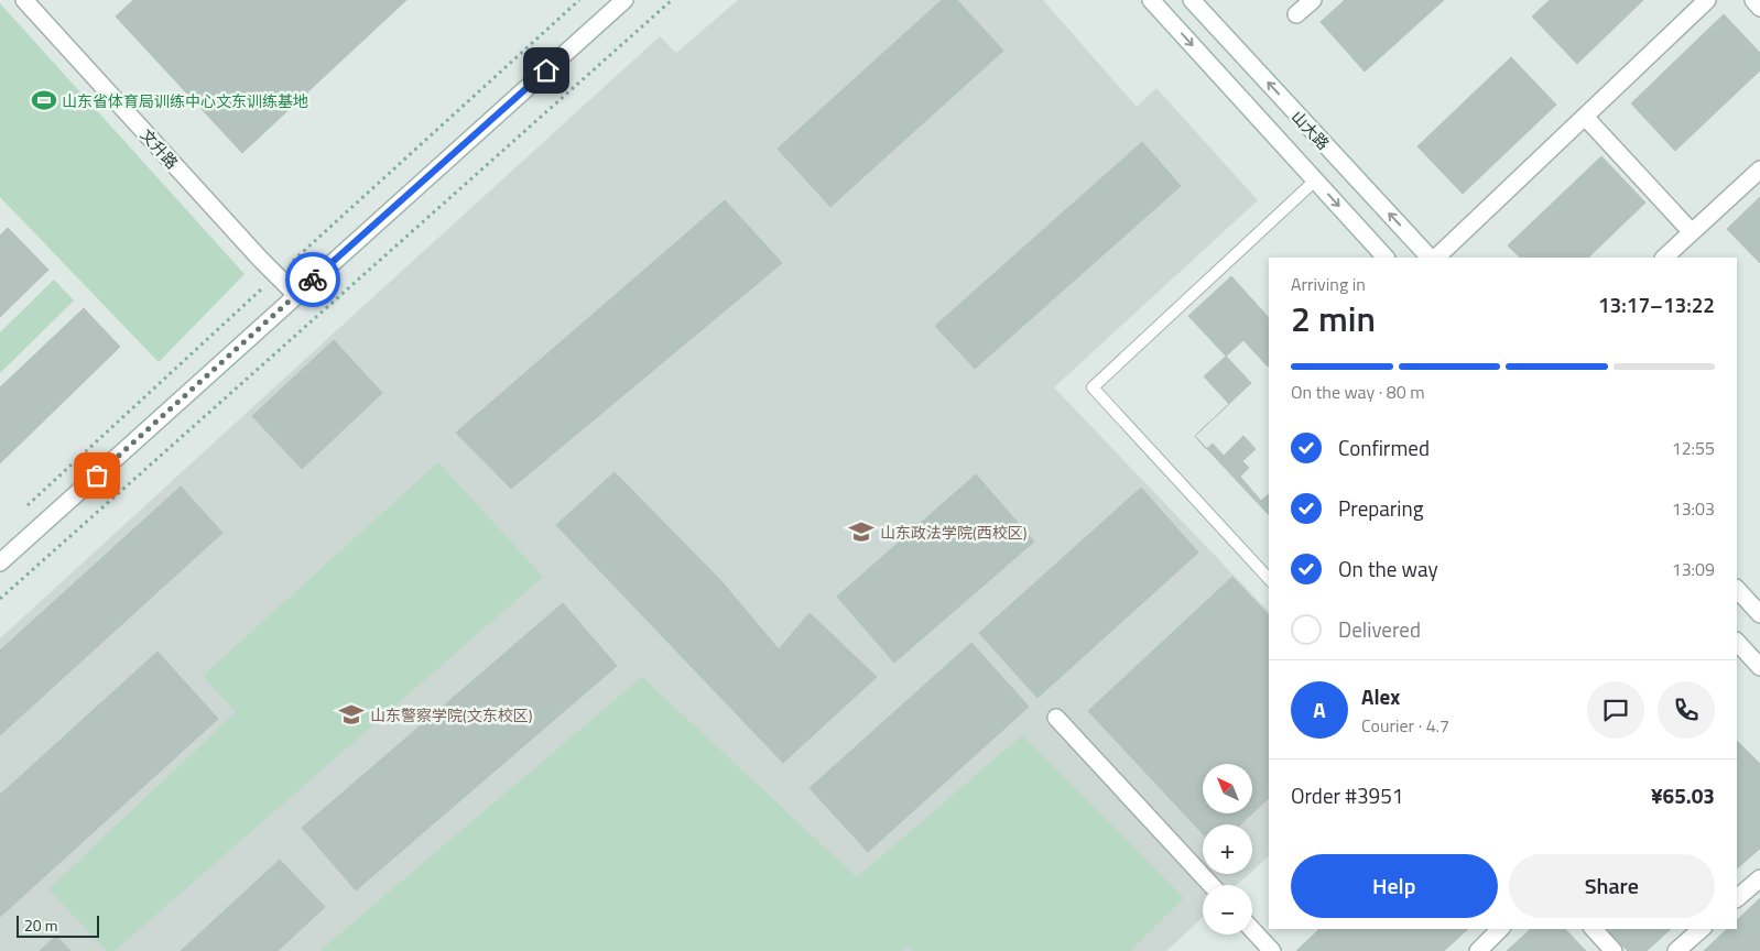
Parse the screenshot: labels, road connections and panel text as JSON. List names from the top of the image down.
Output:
{
  "streets": {
    "main road": ["山大路", "文升路"]
  },
  "places": {
    "sports": ["山东省体育局训练中心文东训练基地"],
    "school or university": ["山东政法学院(西校区)", "山东警察学院(文东校区)"]
  },
  "scale_bar": "20 m",
  "north": "top left",
  "page": {
    "heading": ["2 min", "Arriving in", "13:17–13:22"],
    "panel": [
      "Alex",
      "Courier · 4.7",
      "Order #3951",
      "¥65.03"
    ],
    "bar": "On the way · 80 m",
    "list": [
      ["Confirmed", "12:55"],
      ["Preparing", "13:03"],
      ["On the way", "13:09"],
      "Delivered"
    ],
    "round": "A",
    "map_buttons": ["+", "−"],
    "buttons": ["Help", "Share"],
    "scale": "20 m"
  }
}
